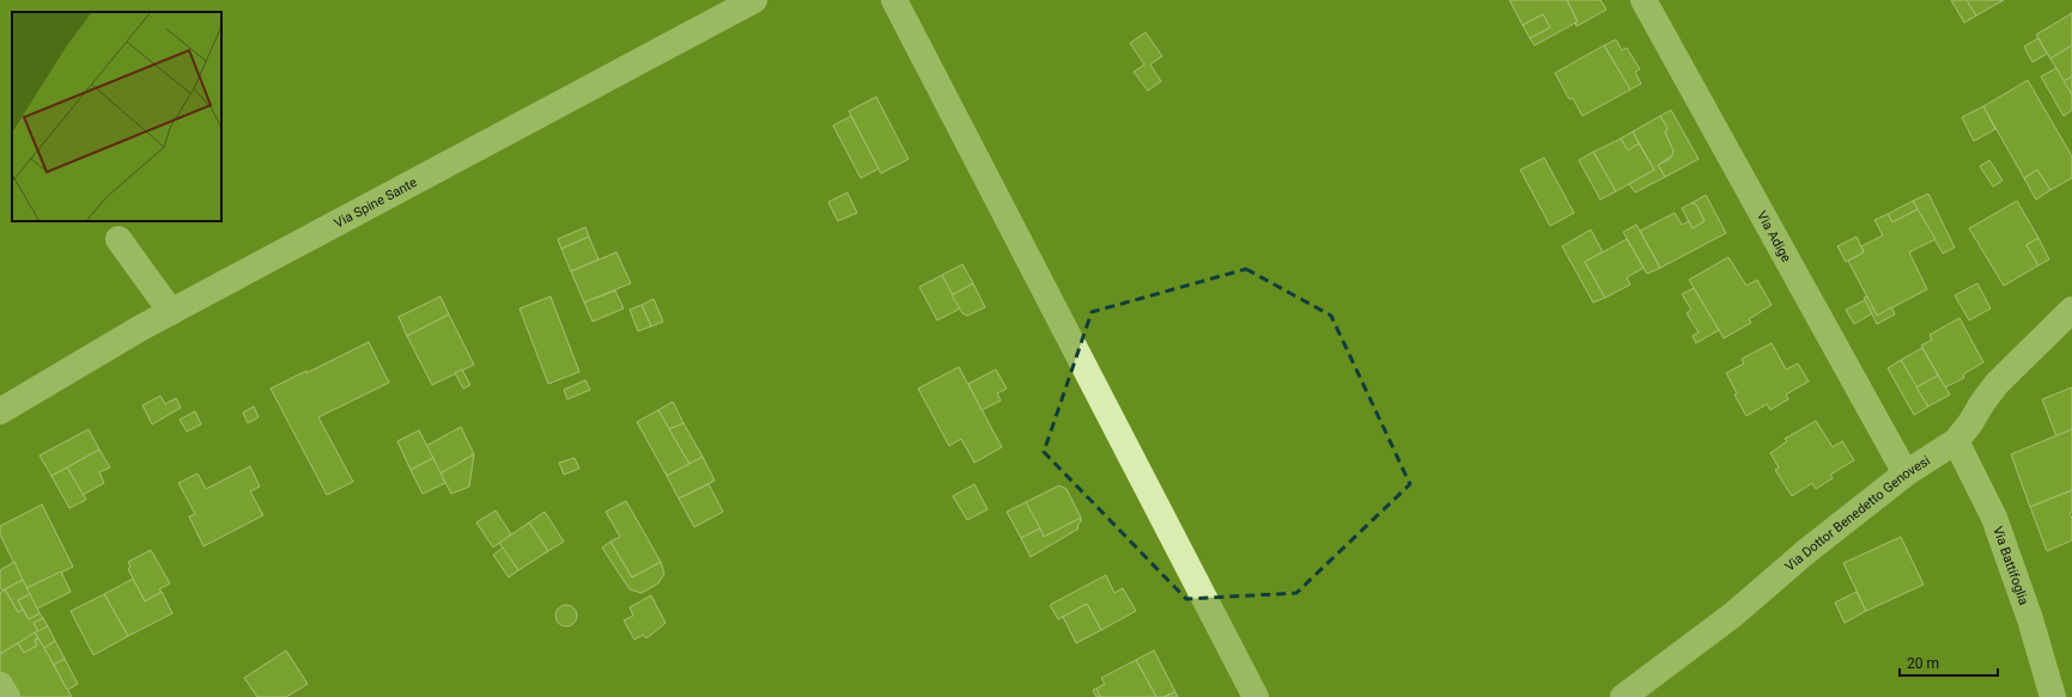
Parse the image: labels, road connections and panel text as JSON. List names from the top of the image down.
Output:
{
  "streets": {
    "street": [
      "Via Spine Sante",
      "Via Adige",
      "Via Dottor Benedetto Genovesi",
      "Via Battifoglia"
    ]
  },
  "crossings": [
    ["Via Adige", "Via Dottor Benedetto Genovesi"],
    ["Via Dottor Benedetto Genovesi", "Via Battifoglia"]
  ],
  "scale_bar": "20 m"
}
